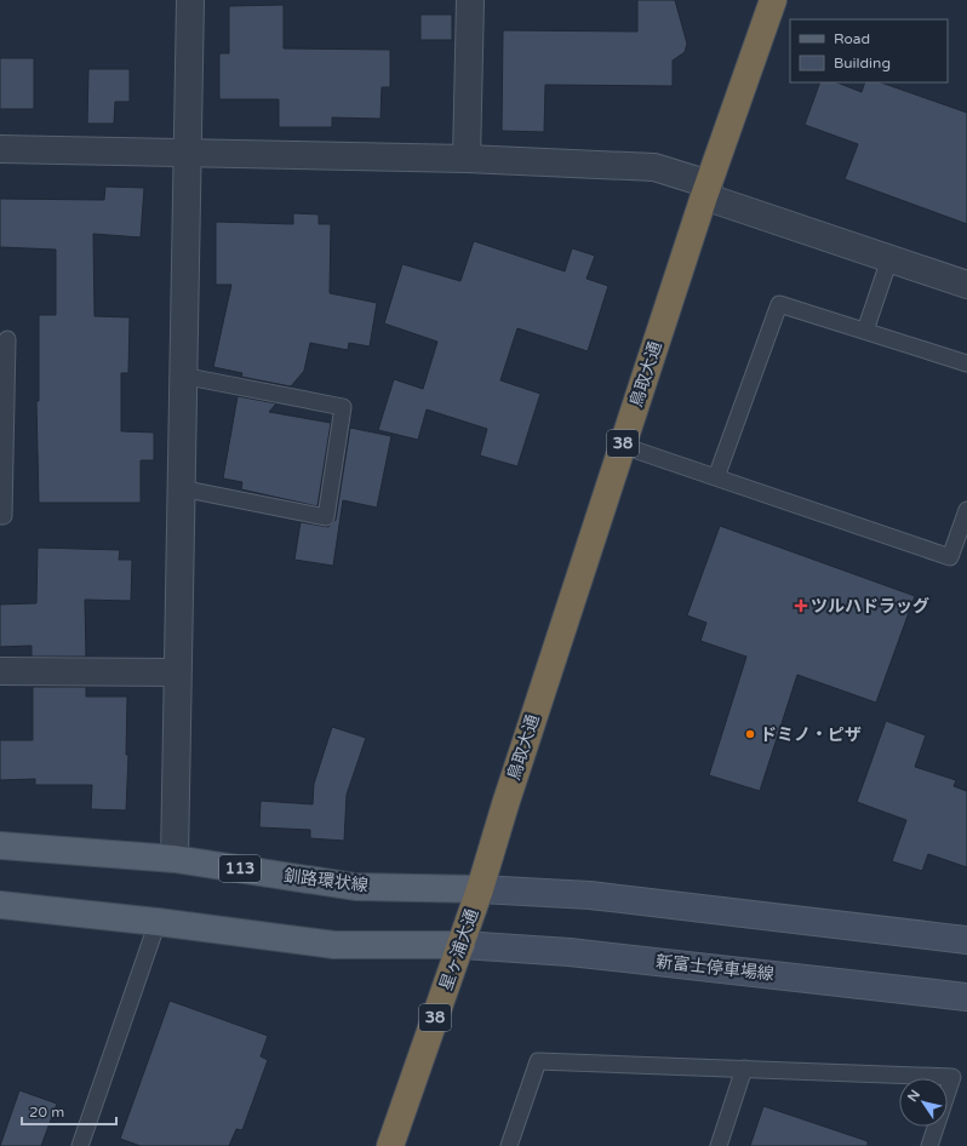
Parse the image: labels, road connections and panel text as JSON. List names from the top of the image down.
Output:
{
  "streets": {
    "highway": ["鳥取大通", "38", "星ヶ浦大通"],
    "main road": ["113", "釧路環状線", "新富士停車場線"]
  },
  "crossings": [
    ["鳥取大通", "釧路環状線"],
    ["鳥取大通", "星ヶ浦大通"],
    ["釧路環状線", "星ヶ浦大通"],
    ["星ヶ浦大通", "新富士停車場線"]
  ],
  "places": {
    "health": ["ツルハドラッグ"],
    "other": ["ドミノ・ピザ"]
  },
  "legend": ["Road", "Building"],
  "scale_bar": "20 m",
  "north": "top left"
}
